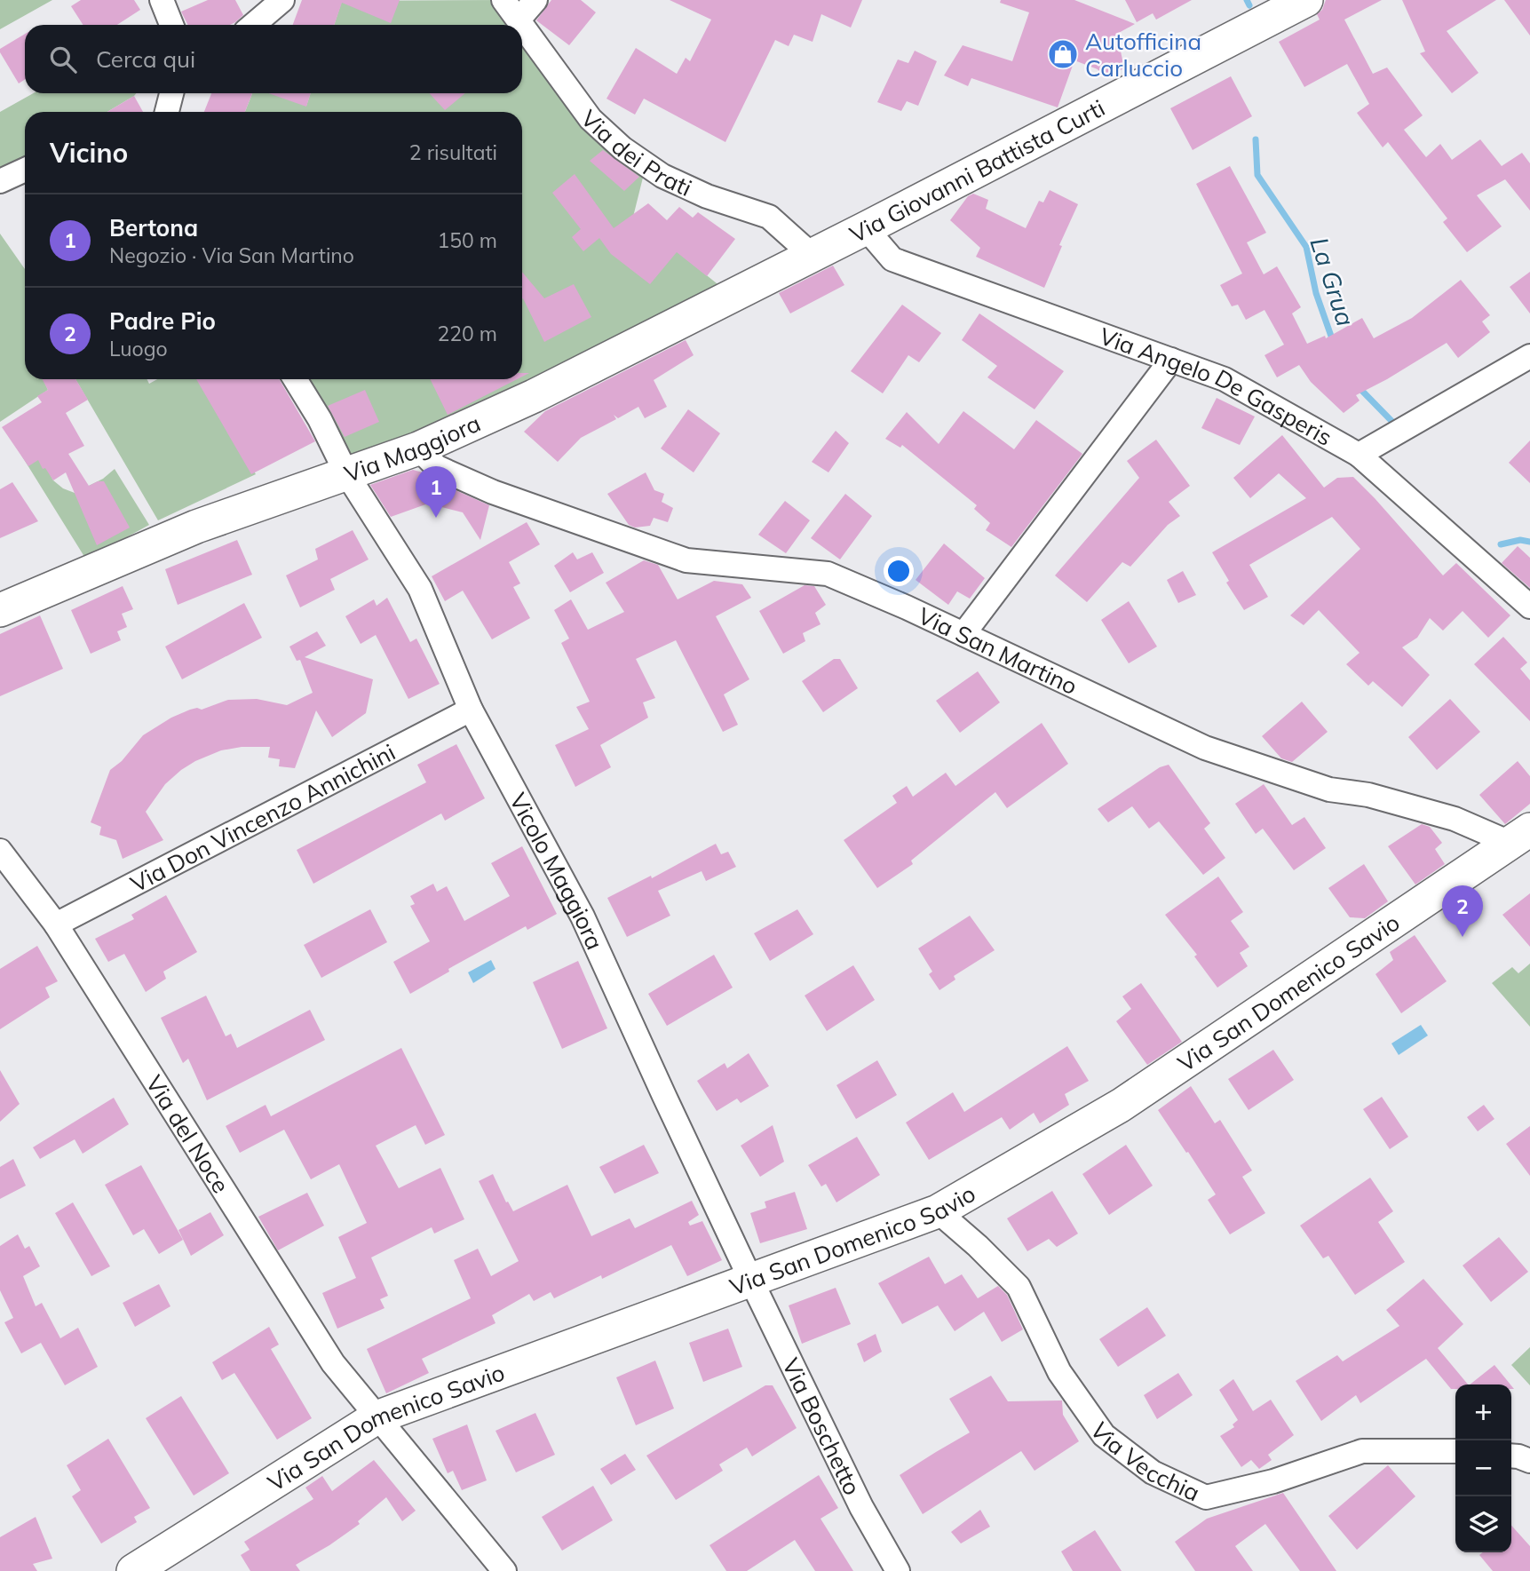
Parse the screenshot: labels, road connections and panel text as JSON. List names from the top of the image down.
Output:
{
  "streets": {
    "street": [
      "Via dei Prati",
      "Via Giovanni Battista Curti",
      "Via Angelo De Gasperis",
      "Via Maggiora",
      "Via San Martino",
      "Via Don Vincenzo Annichini",
      "Vicolo Maggiora",
      "Via San Domenico Savio",
      "Via del Noce",
      "Via Boschetto",
      "Via Vecchia"
    ]
  },
  "crossings": [
    ["Via dei Prati", "Via Giovanni Battista Curti"],
    ["Via dei Prati", "Via Maggiora"],
    ["Via Giovanni Battista Curti", "Via Angelo De Gasperis"],
    ["Via Giovanni Battista Curti", "Via Maggiora"],
    ["Via Maggiora", "Via San Martino"],
    ["Via Maggiora", "Vicolo Maggiora"],
    ["Via San Martino", "Via San Domenico Savio"],
    ["Via Don Vincenzo Annichini", "Vicolo Maggiora"],
    ["Via Don Vincenzo Annichini", "Via del Noce"],
    ["Vicolo Maggiora", "Via San Domenico Savio"],
    ["Vicolo Maggiora", "Via Boschetto"],
    ["Via San Domenico Savio", "Via del Noce"],
    ["Via San Domenico Savio", "Via Boschetto"],
    ["Via San Domenico Savio", "Via Vecchia"]
  ],
  "water": ["La Grua"],
  "places": {
    "shop": ["Autofficina Carluccio"]
  },
  "page": {
    "search": "Cerca qui",
    "heading": ["Vicino", "2 risultati"],
    "list": [
      {
        "mark": "1",
        "name": "Bertona",
        "note": "Negozio · Via San Martino",
        "value": "150 m"
      },
      {
        "mark": "2",
        "name": "Padre Pio",
        "note": "Luogo",
        "value": "220 m"
      }
    ],
    "pins": ["1", "2"],
    "map_buttons": ["+", "−"]
  }
}
